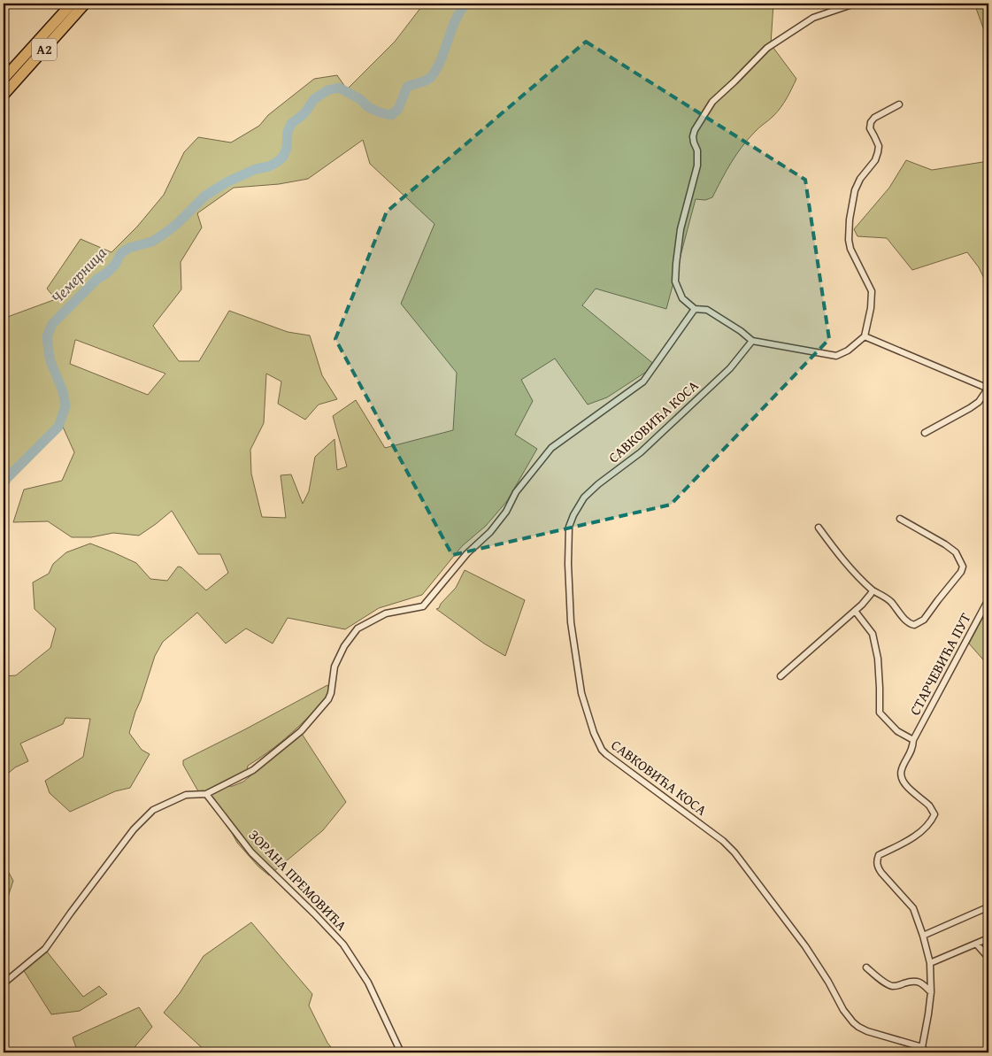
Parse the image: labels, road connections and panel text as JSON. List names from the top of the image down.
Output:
{
  "streets": {
    "highway": ["A2"],
    "street": ["САВКОВИЋА КОСА", "СТАРЧЕВИЋА ПУТ", "ЗОРАНА ПРЕМОВИЋА"]
  },
  "crossings": [
    ["САВКОВИЋА КОСА", "СТАРЧЕВИЋА ПУТ"]
  ],
  "water": ["Чемерница"]
}
